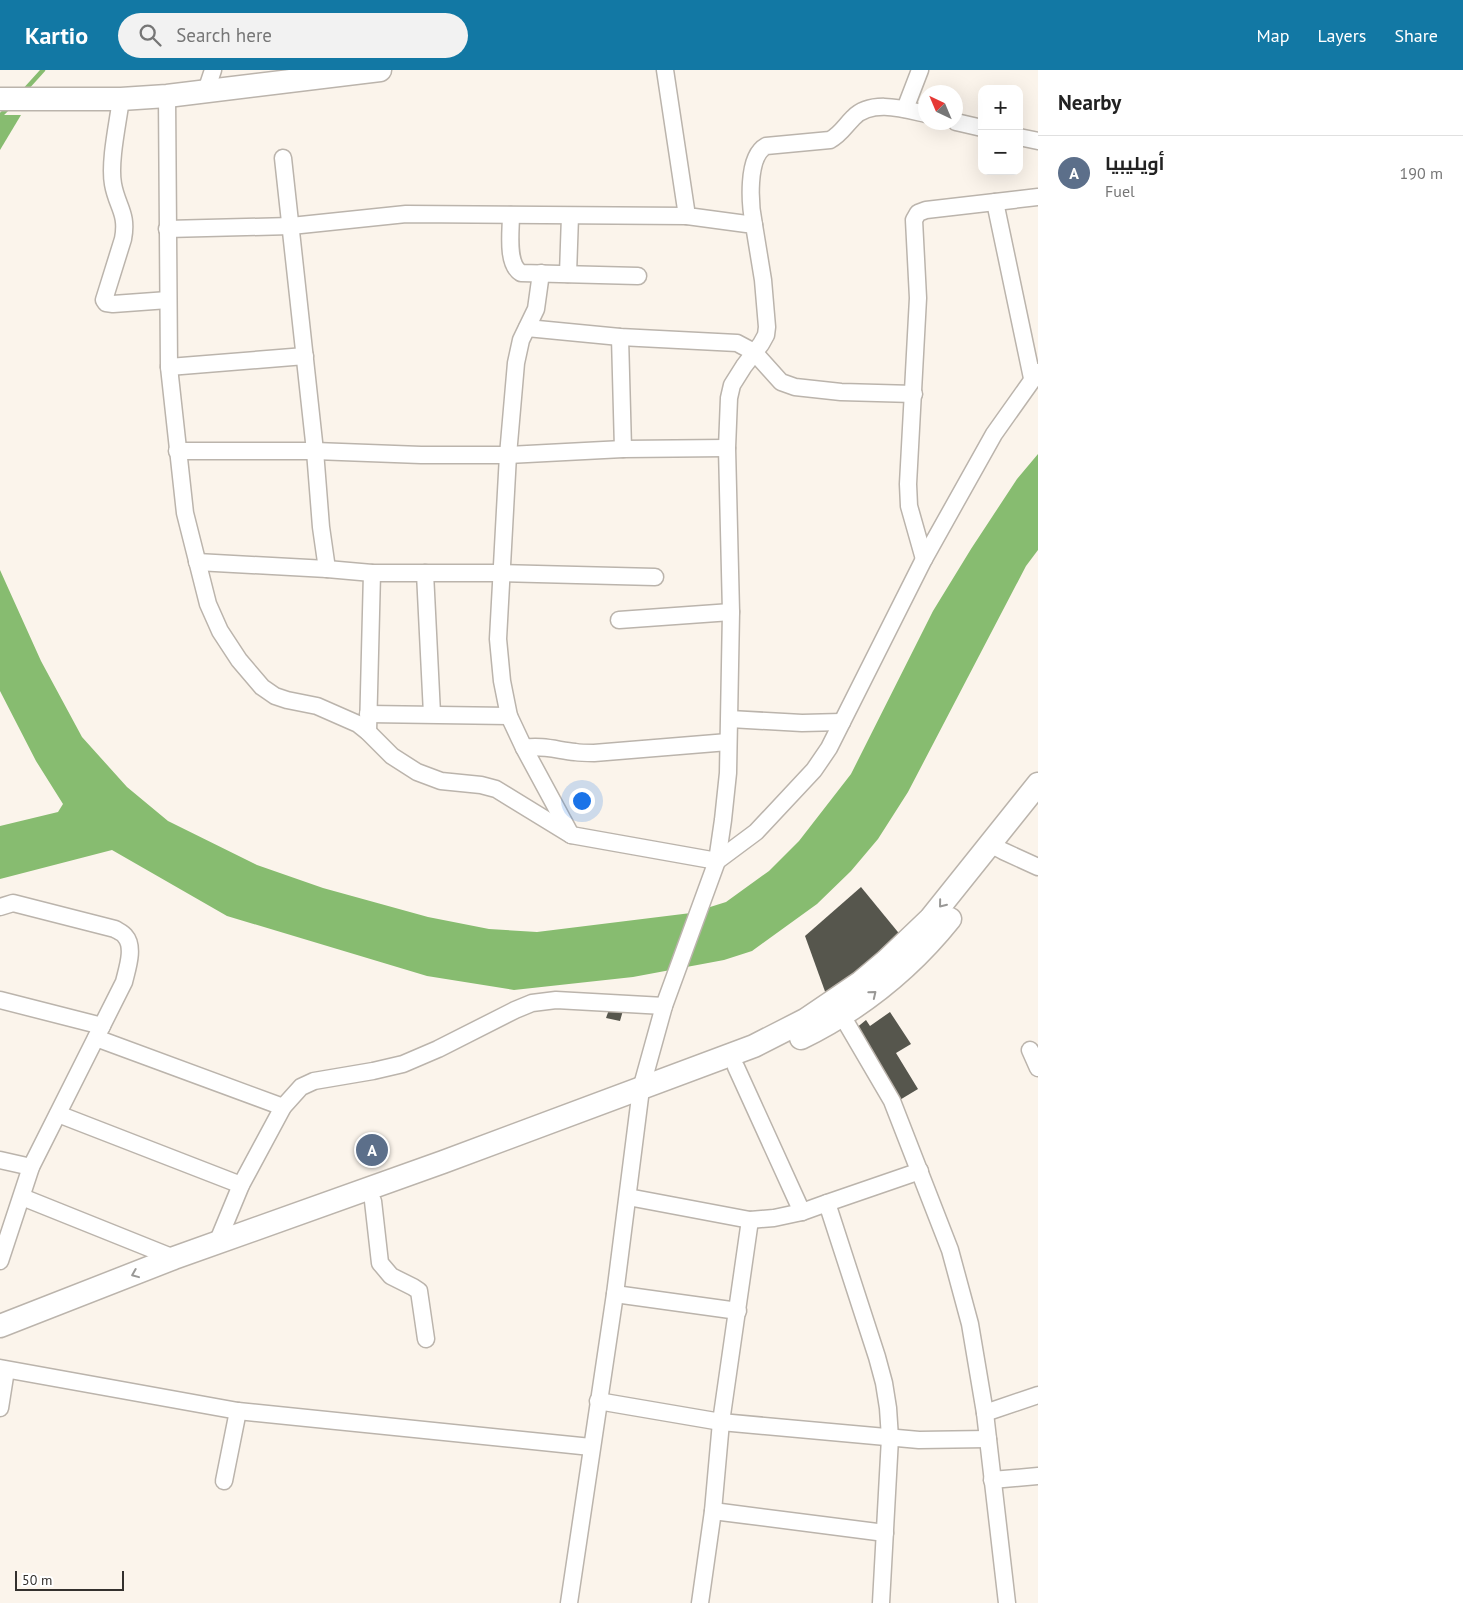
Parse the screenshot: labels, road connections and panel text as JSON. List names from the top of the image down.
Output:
{
  "scale_bar": "50 m",
  "north": "top left",
  "page": {
    "header": "Kartio",
    "search": "Search here",
    "nav": ["Map", "Layers", "Share"],
    "heading": "Nearby",
    "map_buttons": ["+", "−"],
    "list": [
      {
        "mark": "A",
        "name": "أويليبيا",
        "note": "Fuel",
        "value": "190 m"
      }
    ],
    "pins": "A",
    "scale": "50 m"
  }
}
